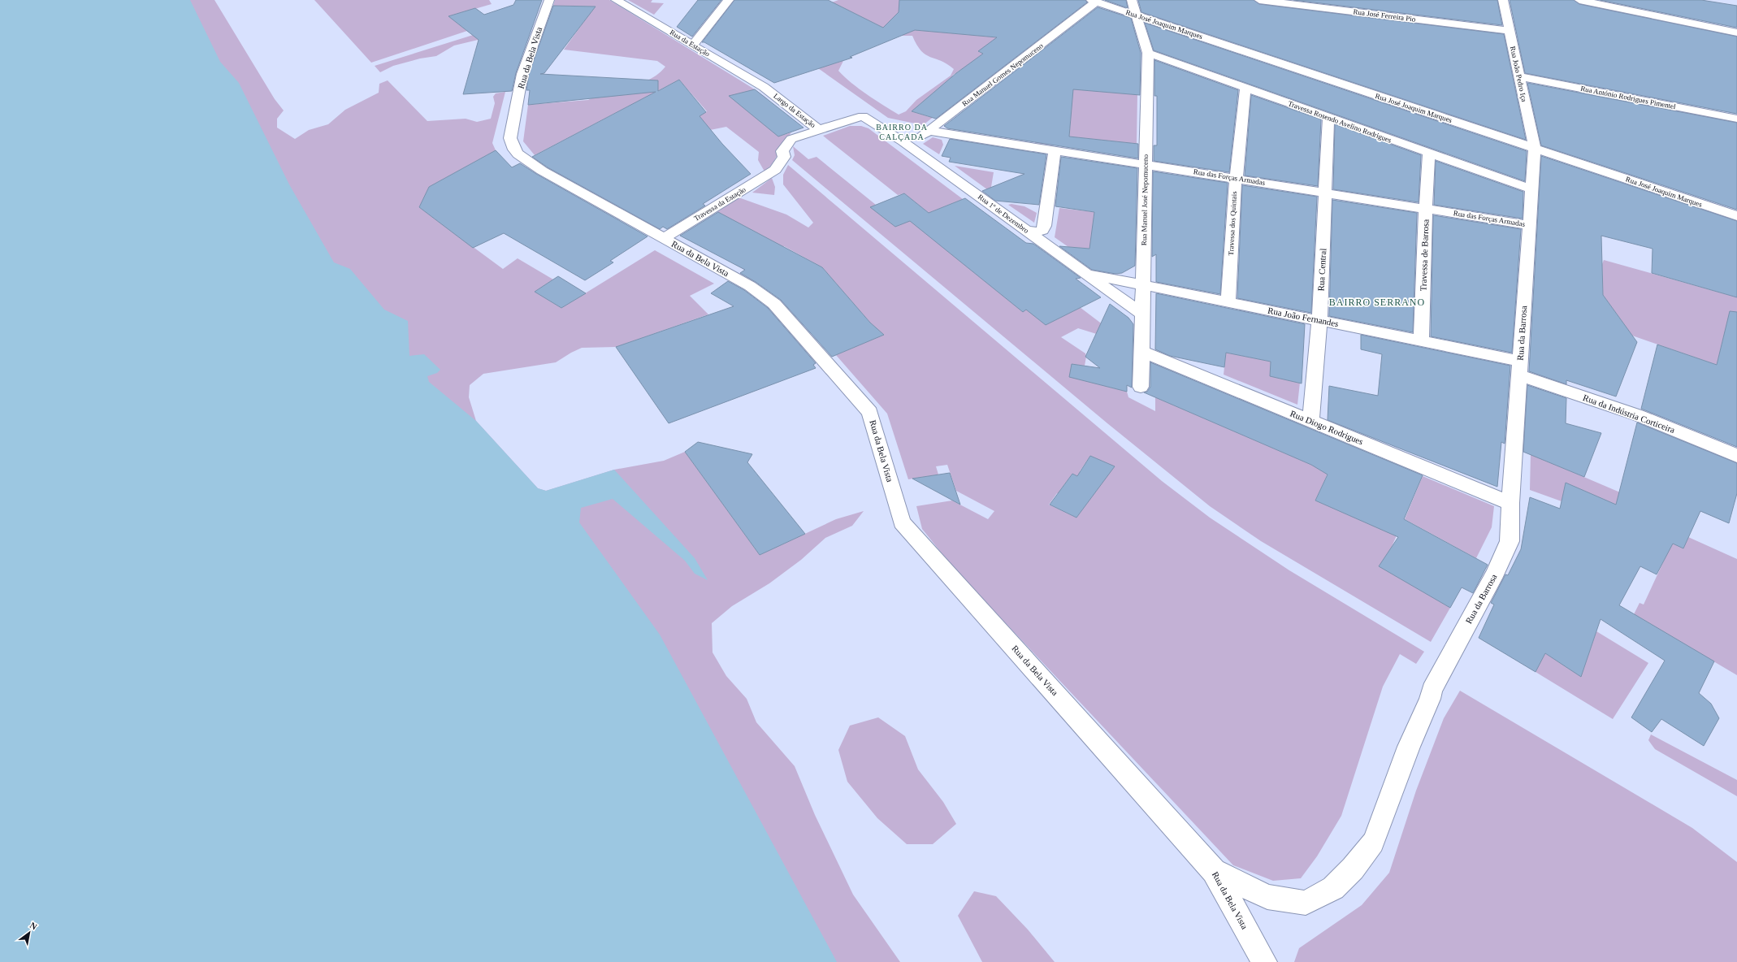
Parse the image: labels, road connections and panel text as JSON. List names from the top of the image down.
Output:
{
  "streets": {
    "street": [
      "Rua José Ferreira Pio",
      "Rua José Joaquim Marques",
      "Rua da Estação",
      "Rua da Bela Vista",
      "Rua João Pedro Iça",
      "Rua Manuel Gomes Nepomuceno",
      "Rua António Rodrigues Pimentel",
      "Largo da Estação",
      "Travessa Rosendo Avelino Rodrigues",
      "Rua das Forças Armadas",
      "Rua Manuel José Nepomuceno",
      "Travessa da Estação",
      "Rua 1º de Dezembro",
      "Travessa dos Quintais",
      "Travessa de Barrosa",
      "Rua Central",
      "Rua João Fernandes",
      "Rua da Barrosa",
      "Rua da Indústria Corticeira",
      "Rua Diogo Rodrigues"
    ]
  },
  "crossings": [
    ["Rua José Ferreira Pio", "Rua João Pedro Iça"],
    ["Rua José Joaquim Marques", "Rua João Pedro Iça"],
    ["Rua José Joaquim Marques", "Rua Manuel Gomes Nepomuceno"],
    ["Rua José Joaquim Marques", "Rua Manuel José Nepomuceno"],
    ["Rua José Joaquim Marques", "Rua da Barrosa"],
    ["Rua da Estação", "Largo da Estação"],
    ["Rua da Bela Vista", "Travessa da Estação"],
    ["Rua da Bela Vista", "Rua da Barrosa"],
    ["Rua João Pedro Iça", "Rua António Rodrigues Pimentel"],
    ["Rua João Pedro Iça", "Rua da Barrosa"],
    ["Rua Manuel Gomes Nepomuceno", "Rua das Forças Armadas"],
    ["Rua Manuel Gomes Nepomuceno", "Rua 1º de Dezembro"],
    ["Largo da Estação", "Travessa da Estação"],
    ["Largo da Estação", "Rua 1º de Dezembro"],
    ["Travessa Rosendo Avelino Rodrigues", "Rua Manuel José Nepomuceno"],
    ["Travessa Rosendo Avelino Rodrigues", "Travessa dos Quintais"],
    ["Travessa Rosendo Avelino Rodrigues", "Travessa de Barrosa"],
    ["Travessa Rosendo Avelino Rodrigues", "Rua Central"],
    ["Travessa Rosendo Avelino Rodrigues", "Rua da Barrosa"],
    ["Rua das Forças Armadas", "Rua Manuel José Nepomuceno"],
    ["Rua das Forças Armadas", "Travessa dos Quintais"],
    ["Rua das Forças Armadas", "Travessa de Barrosa"],
    ["Rua das Forças Armadas", "Rua Central"],
    ["Rua das Forças Armadas", "Rua da Barrosa"],
    ["Rua Manuel José Nepomuceno", "Rua 1º de Dezembro"],
    ["Rua Manuel José Nepomuceno", "Rua João Fernandes"],
    ["Rua Manuel José Nepomuceno", "Rua Diogo Rodrigues"],
    ["Rua 1º de Dezembro", "Rua João Fernandes"],
    ["Travessa dos Quintais", "Rua João Fernandes"],
    ["Travessa de Barrosa", "Rua João Fernandes"],
    ["Rua Central", "Rua João Fernandes"],
    ["Rua Central", "Rua Diogo Rodrigues"],
    ["Rua João Fernandes", "Rua da Barrosa"],
    ["Rua João Fernandes", "Rua da Indústria Corticeira"],
    ["Rua da Barrosa", "Rua da Indústria Corticeira"],
    ["Rua da Barrosa", "Rua Diogo Rodrigues"]
  ],
  "districts": ["BAIRRO DA CALÇADA", "BAIRRO SERRANO"],
  "north": "top right"
}
